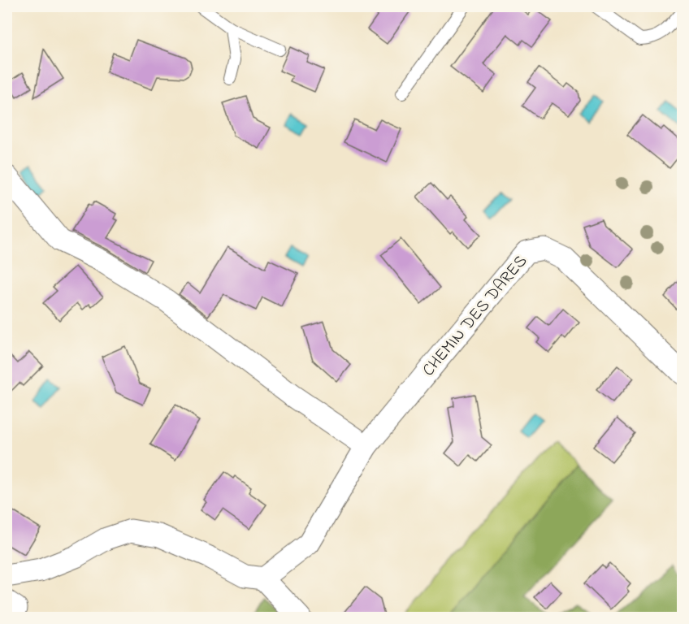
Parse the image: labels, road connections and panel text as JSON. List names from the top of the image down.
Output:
{
  "streets": {
    "street": ["CHEMIN DES DARES"]
  }
}
